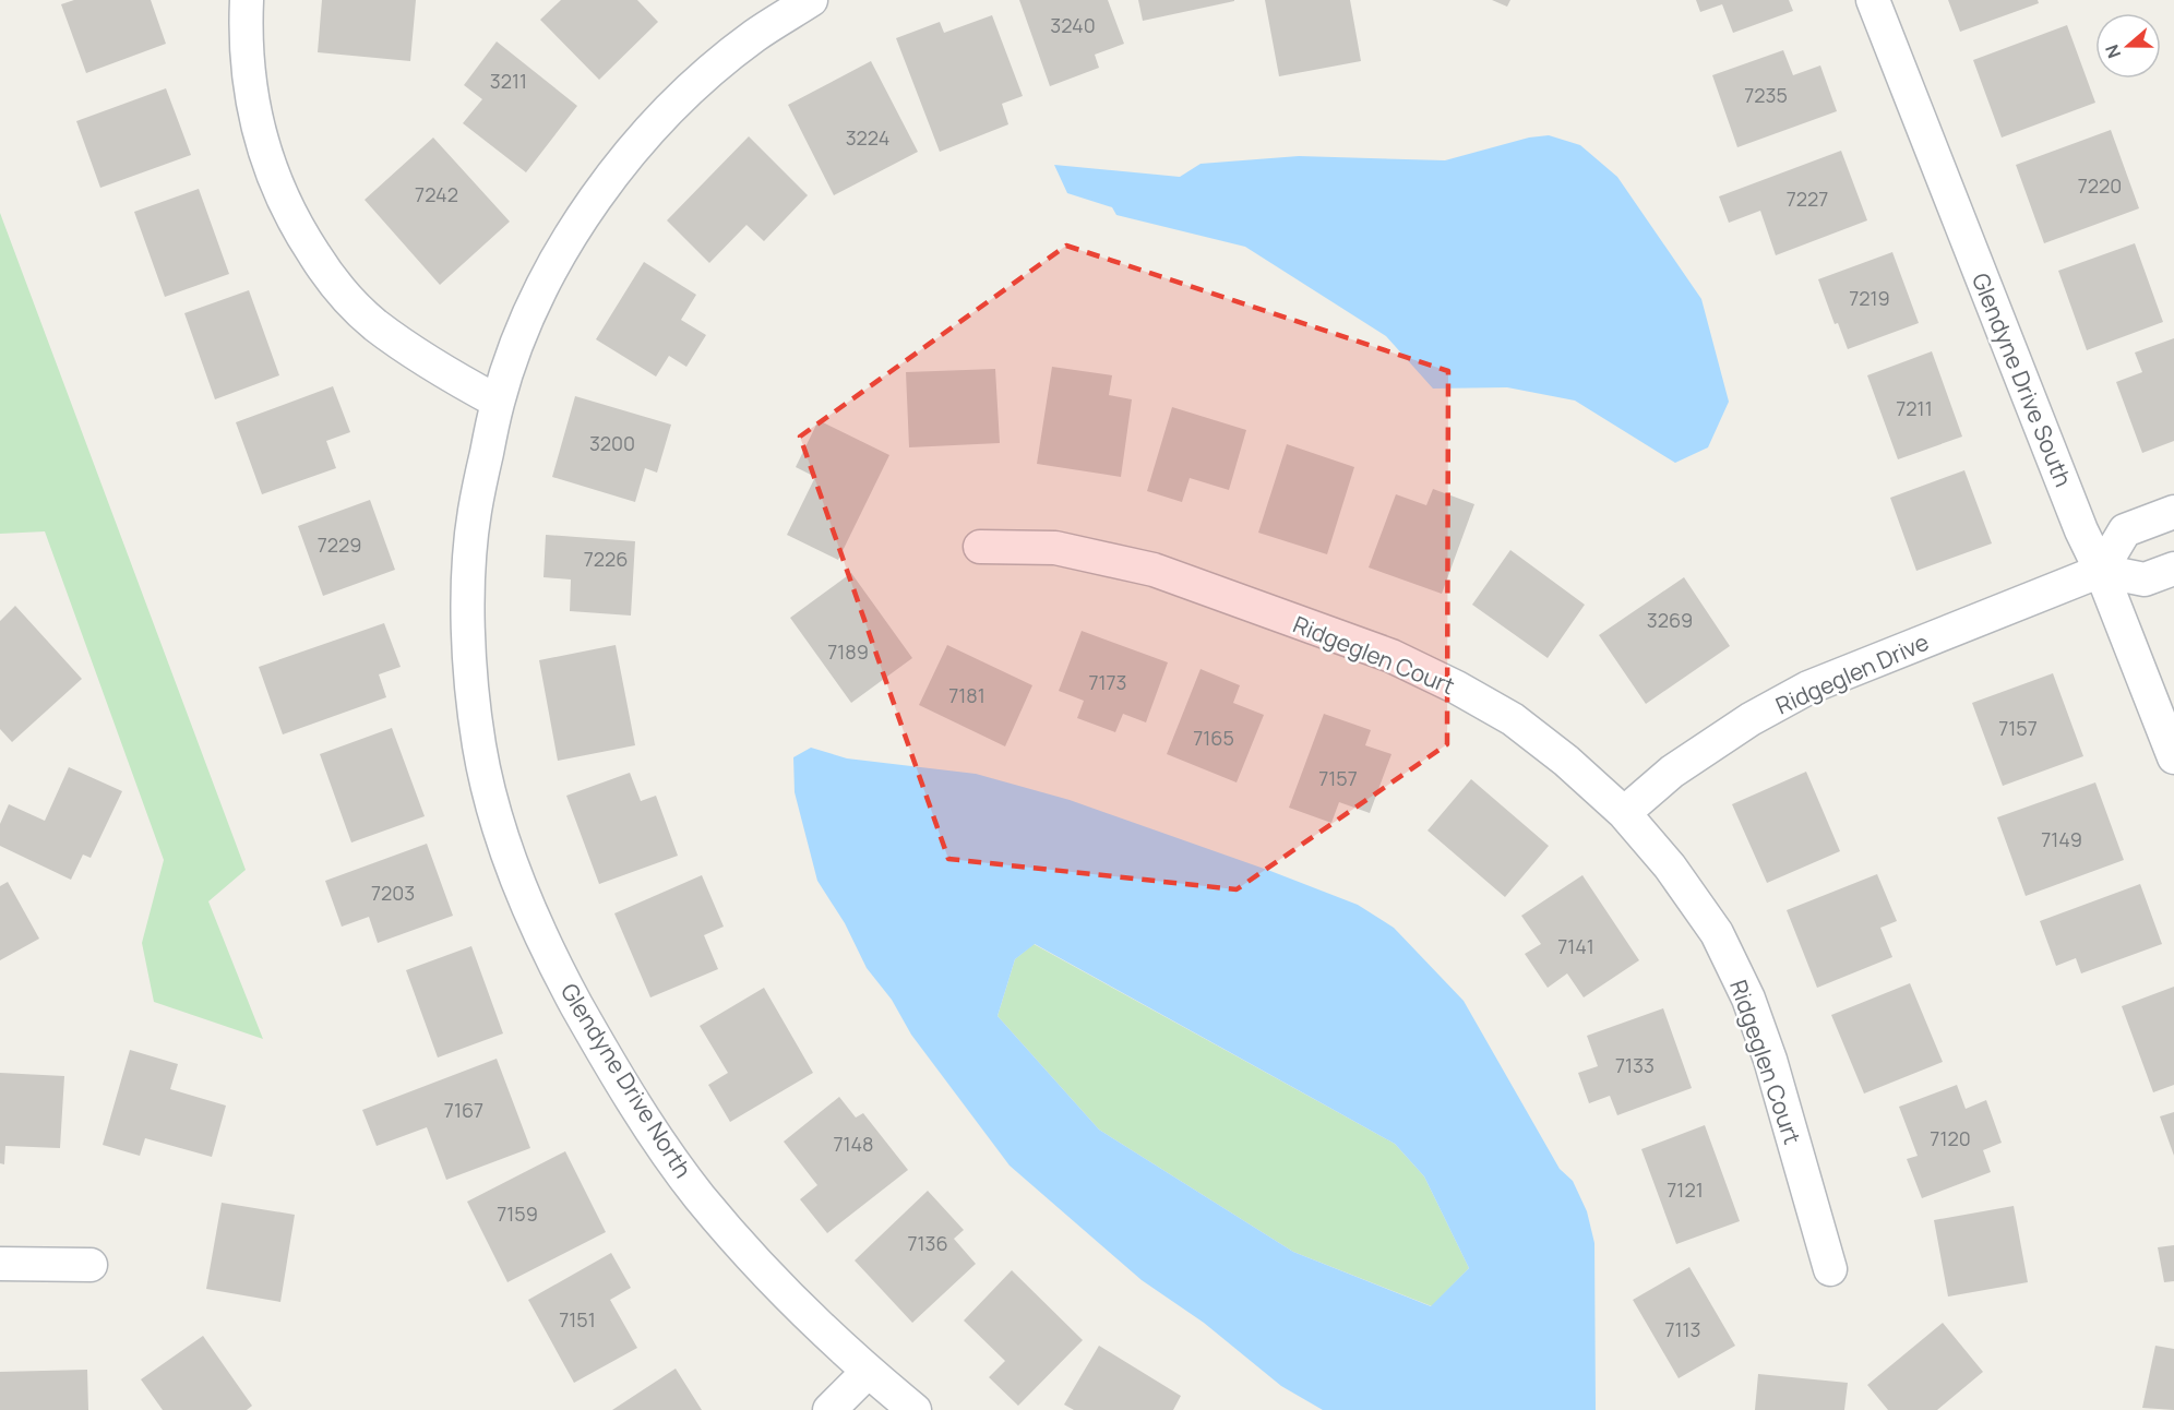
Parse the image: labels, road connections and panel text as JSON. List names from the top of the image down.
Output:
{
  "streets": {
    "street": [
      "Glendyne Drive South",
      "Ridgeglen Court",
      "Ridgeglen Drive",
      "Glendyne Drive North"
    ]
  },
  "crossings": [
    ["Glendyne Drive South", "Ridgeglen Drive"],
    ["Ridgeglen Court", "Ridgeglen Drive"]
  ],
  "house_numbers": [
    "3240",
    "3211",
    "7235",
    "3224",
    "7220",
    "7242",
    "7227",
    "7219",
    "7211",
    "3200",
    "7229",
    "7226",
    "3269",
    "7189",
    "7173",
    "7181",
    "7157",
    "7165",
    "7157",
    "7149",
    "7203",
    "7141",
    "7133",
    "7167",
    "7120",
    "7148",
    "7121",
    "7159",
    "7136",
    "7151",
    "7113"
  ],
  "north": "left"
}
